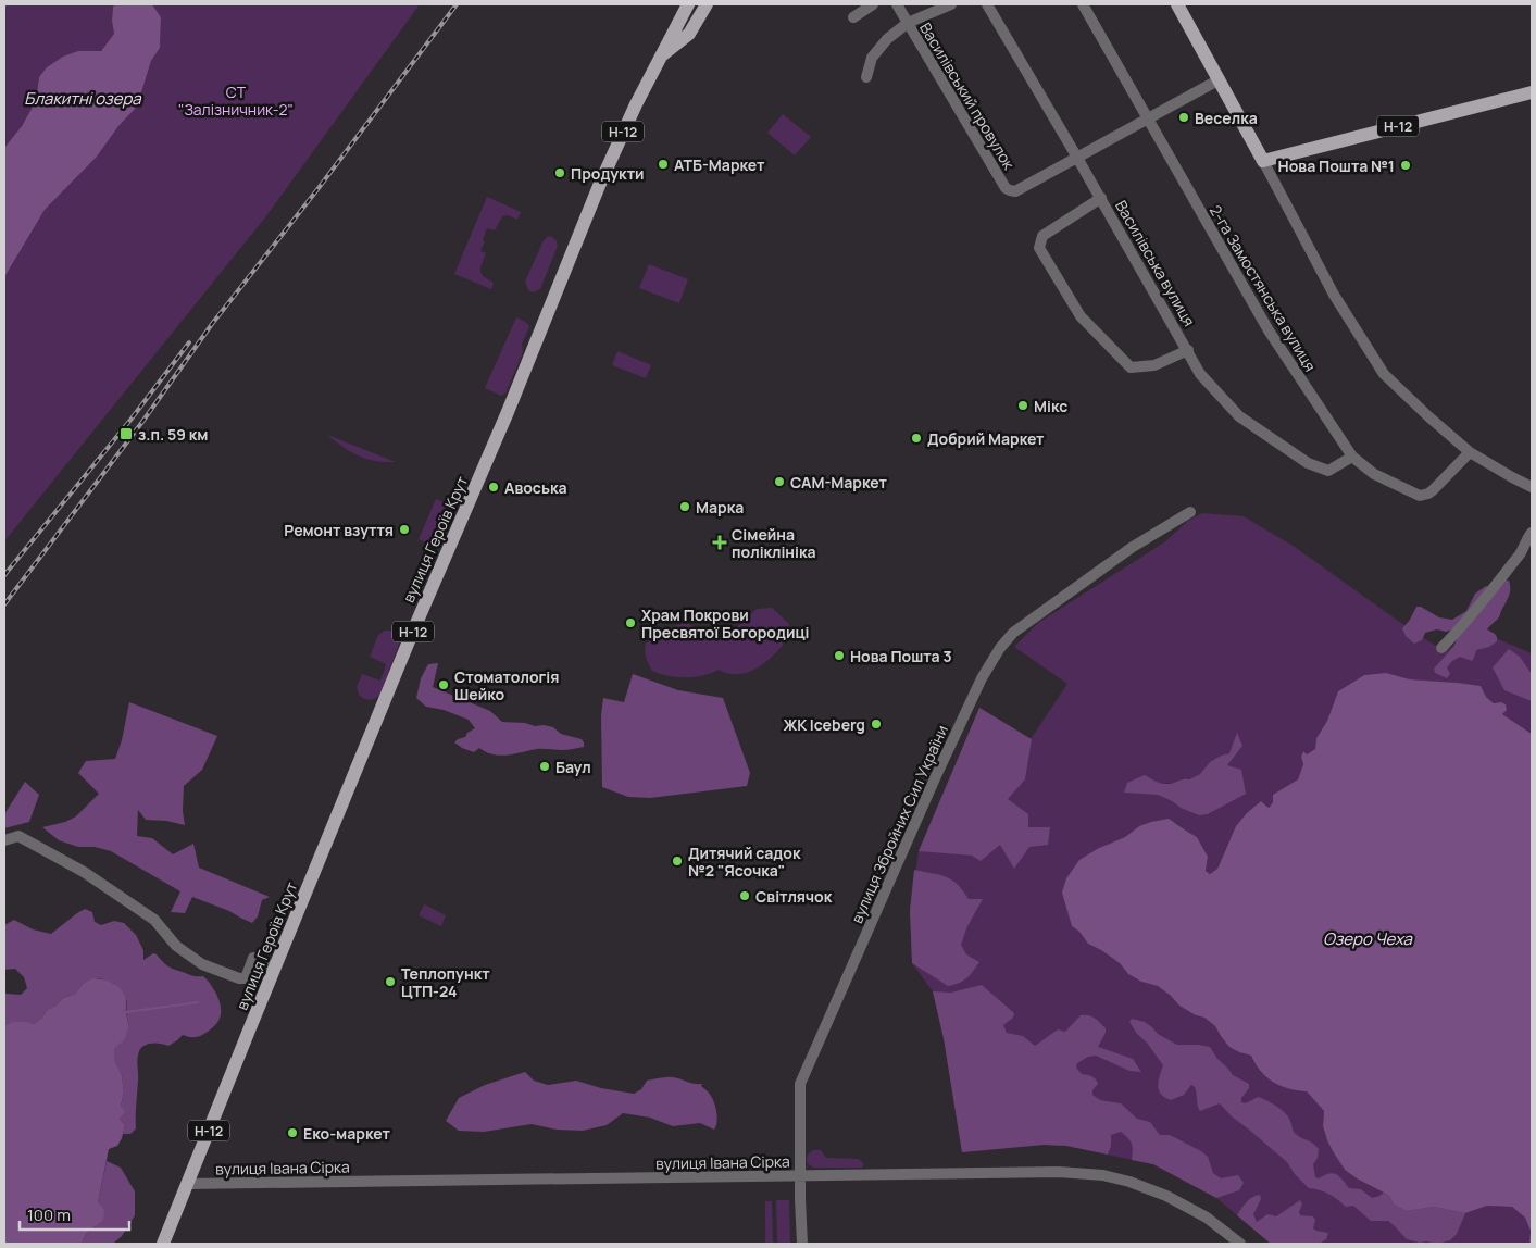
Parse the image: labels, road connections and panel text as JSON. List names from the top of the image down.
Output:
{
  "streets": {
    "main road": ["Н-12", "вулиця Героїв Крут"],
    "street": [
      "Василівський провулок",
      "Василівська вулиця",
      "2-га Замостянська вулиця",
      "вулиця Збройних Сил України",
      "вулиця Івана Сірка"
    ]
  },
  "crossings": [
    ["Василівський провулок", "Василівська вулиця"],
    ["Василівський провулок", "2-га Замостянська вулиця"],
    ["Василівська вулиця", "2-га Замостянська вулиця"],
    ["вулиця Героїв Крут", "вулиця Івана Сірка"],
    ["вулиця Збройних Сил України", "вулиця Івана Сірка"]
  ],
  "water": ["Блакитні озера", "Озеро Чеха"],
  "parks": ["СТ \"Залізничник-2\""],
  "places": {
    "other": [
      "Веселка",
      "АТБ-Маркет",
      "Нова Пошта №1",
      "Продукти",
      "Мікс",
      "Добрий Маркет",
      "САМ-Маркет",
      "Авоська",
      "Марка",
      "Ремонт взуття",
      "Храм Покрови Пресвятої Богородиці",
      "Нова Пошта 3",
      "Стоматологія Шейко",
      "ЖК Iceberg",
      "Баул",
      "Дитячий садок №2 \"Ясочка\"",
      "Світлячок",
      "Теплопункт ЦТП-24",
      "Еко-маркет"
    ],
    "transit": ["з.п. 59 км"],
    "health": ["Сімейна поліклініка"]
  },
  "scale_bar": "100 m"
}
